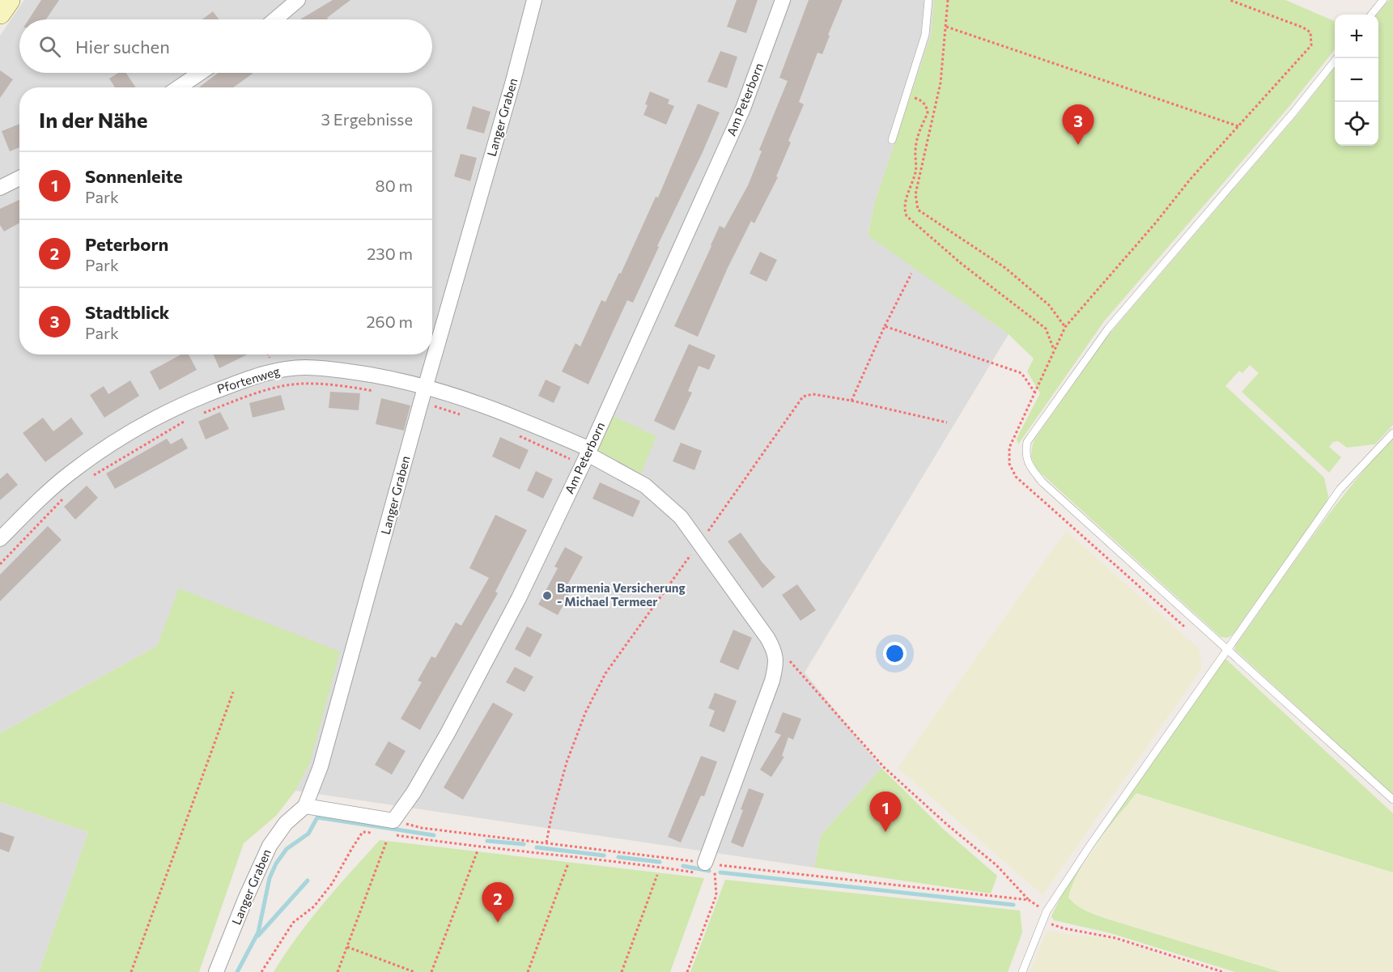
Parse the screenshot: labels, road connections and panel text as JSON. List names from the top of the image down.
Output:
{
  "streets": {
    "street": ["Am Peterborn", "Langer Graben", "Pfortenweg"]
  },
  "crossings": [
    ["Am Peterborn", "Pfortenweg"],
    ["Langer Graben", "Pfortenweg"]
  ],
  "places": ["Barmenia Versicherung - Michael Termeer"],
  "page": {
    "map_buttons": ["+", "−"],
    "search": "Hier suchen",
    "heading": ["In der Nähe", "3 Ergebnisse"],
    "pins": ["3", "1", "2"],
    "list": [
      {
        "mark": "1",
        "name": "Sonnenleite",
        "note": "Park",
        "value": "80 m"
      },
      {
        "mark": "2",
        "name": "Peterborn",
        "note": "Park",
        "value": "230 m"
      },
      {
        "mark": "3",
        "name": "Stadtblick",
        "note": "Park",
        "value": "260 m"
      }
    ]
  }
}
